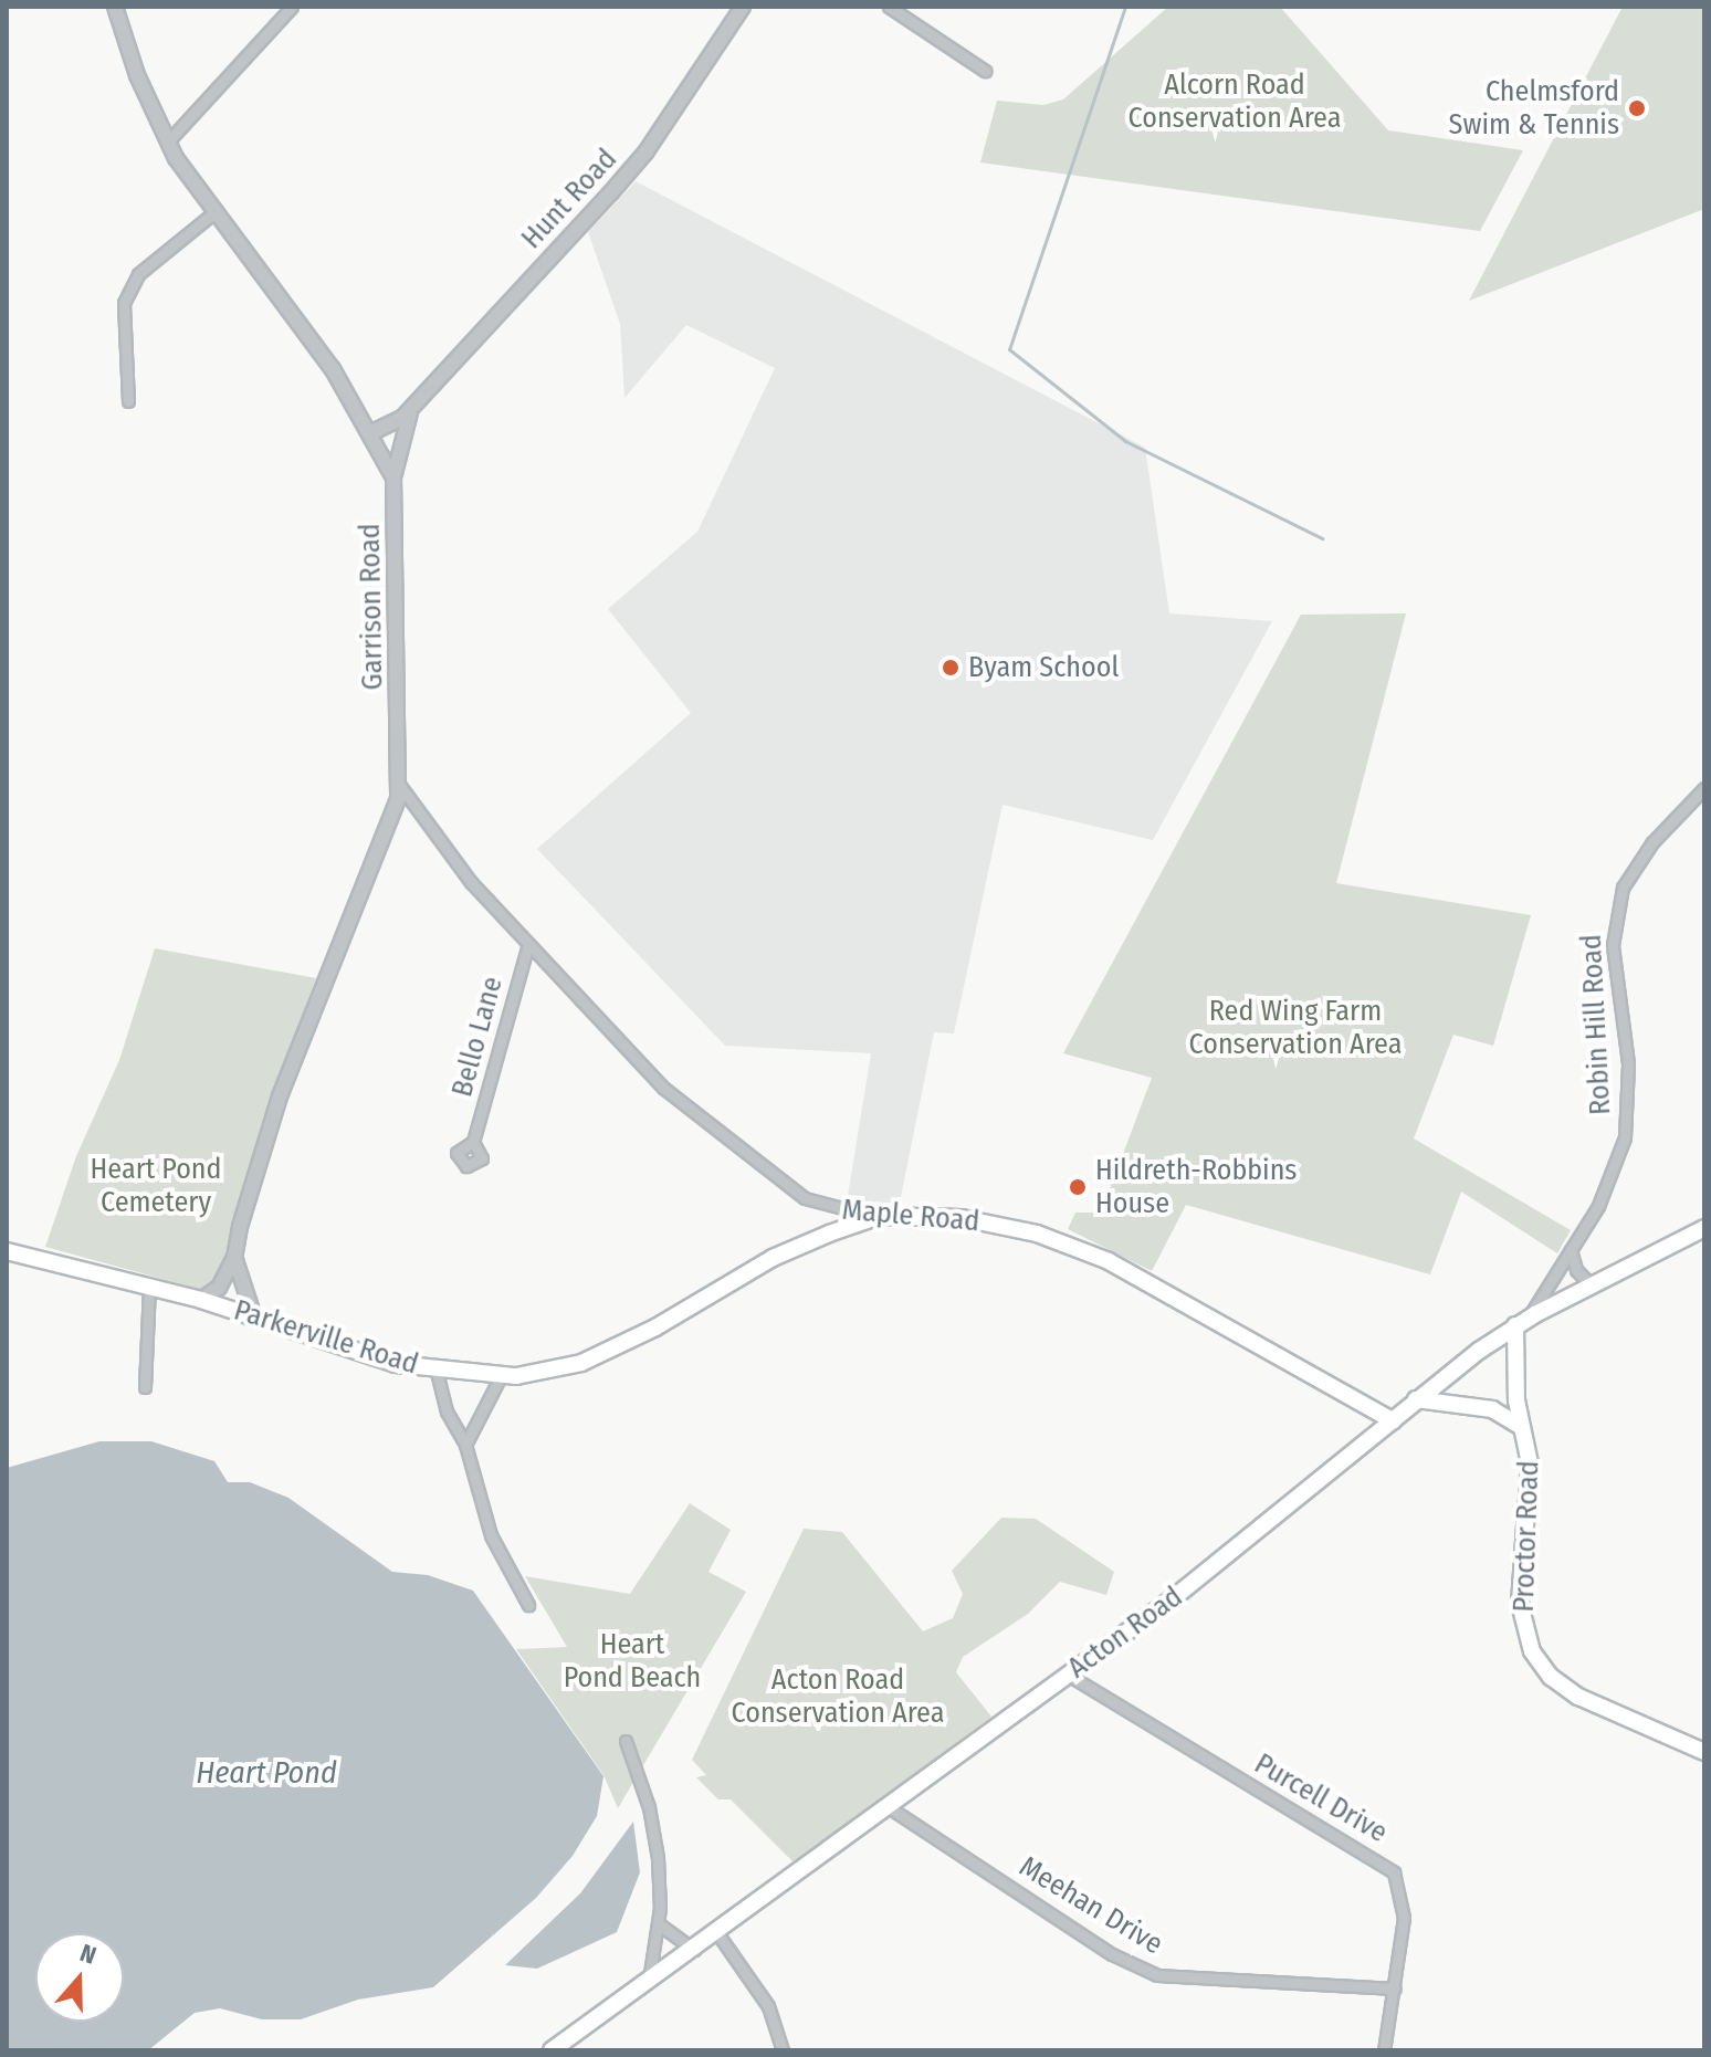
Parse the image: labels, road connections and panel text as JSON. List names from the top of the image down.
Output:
{
  "streets": {
    "main road": [
      "Maple Road",
      "Parkerville Road",
      "Proctor Road",
      "Acton Road"
    ],
    "street": [
      "Hunt Road",
      "Garrison Road",
      "Robin Hill Road",
      "Bello Lane",
      "Purcell Drive",
      "Meehan Drive"
    ]
  },
  "crossings": [
    ["Hunt Road", "Garrison Road"],
    ["Garrison Road", "Maple Road"],
    ["Garrison Road", "Parkerville Road"],
    ["Robin Hill Road", "Proctor Road"],
    ["Robin Hill Road", "Acton Road"],
    ["Bello Lane", "Maple Road"],
    ["Maple Road", "Parkerville Road"],
    ["Maple Road", "Acton Road"],
    ["Proctor Road", "Acton Road"],
    ["Acton Road", "Purcell Drive"],
    ["Acton Road", "Meehan Drive"],
    ["Purcell Drive", "Meehan Drive"]
  ],
  "water": ["Heart Pond"],
  "parks": [
    "Alcorn Road Conservation Area",
    "Red Wing Farm Conservation Area",
    "Heart Pond Cemetery",
    "Heart Pond Beach",
    "Acton Road Conservation Area"
  ],
  "places": ["Chelmsford Swim & Tennis", "Byam School", "Hildreth-Robbins House"],
  "north": "top"
}
